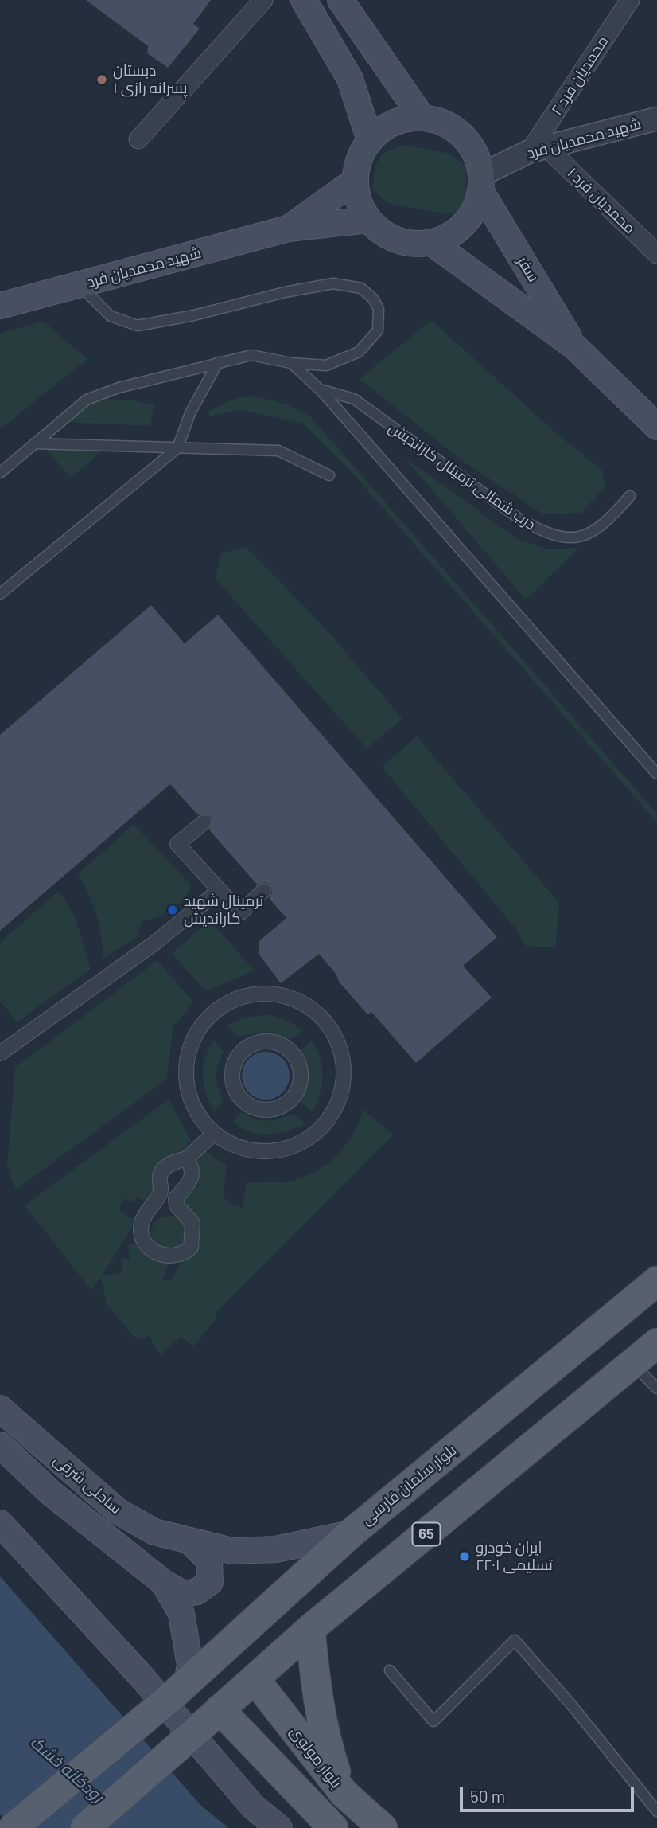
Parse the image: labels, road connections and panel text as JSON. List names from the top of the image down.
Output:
{
  "streets": {
    "main road": [
      "شهید محمدیان فرد",
      "سفر",
      "ساحلی شرقی",
      "بلوار سلمان فارسی",
      "65",
      "بلوار مولوی"
    ],
    "street": ["۲ محمدیان فرد", "۱ محمدیان فرد"],
    "lane": ["درب شمالی ترمینال کاراندیش"]
  },
  "crossings": [
    ["۲ محمدیان فرد", "شهید محمدیان فرد"],
    ["۲ محمدیان فرد", "۱ محمدیان فرد"],
    ["شهید محمدیان فرد", "۱ محمدیان فرد"],
    ["شهید محمدیان فرد", "سفر"],
    ["ساحلی شرقی", "بلوار سلمان فارسی"],
    ["65", "بلوار مولوی"]
  ],
  "water": ["رودخانه خشک"],
  "places": ["دبستان پسرانه رازی ۱", "ترمینال شهید کاراندیش", "ایران خودرو تسلیمی ۲۲۰۱"],
  "scale_bar": "50 m"
}
